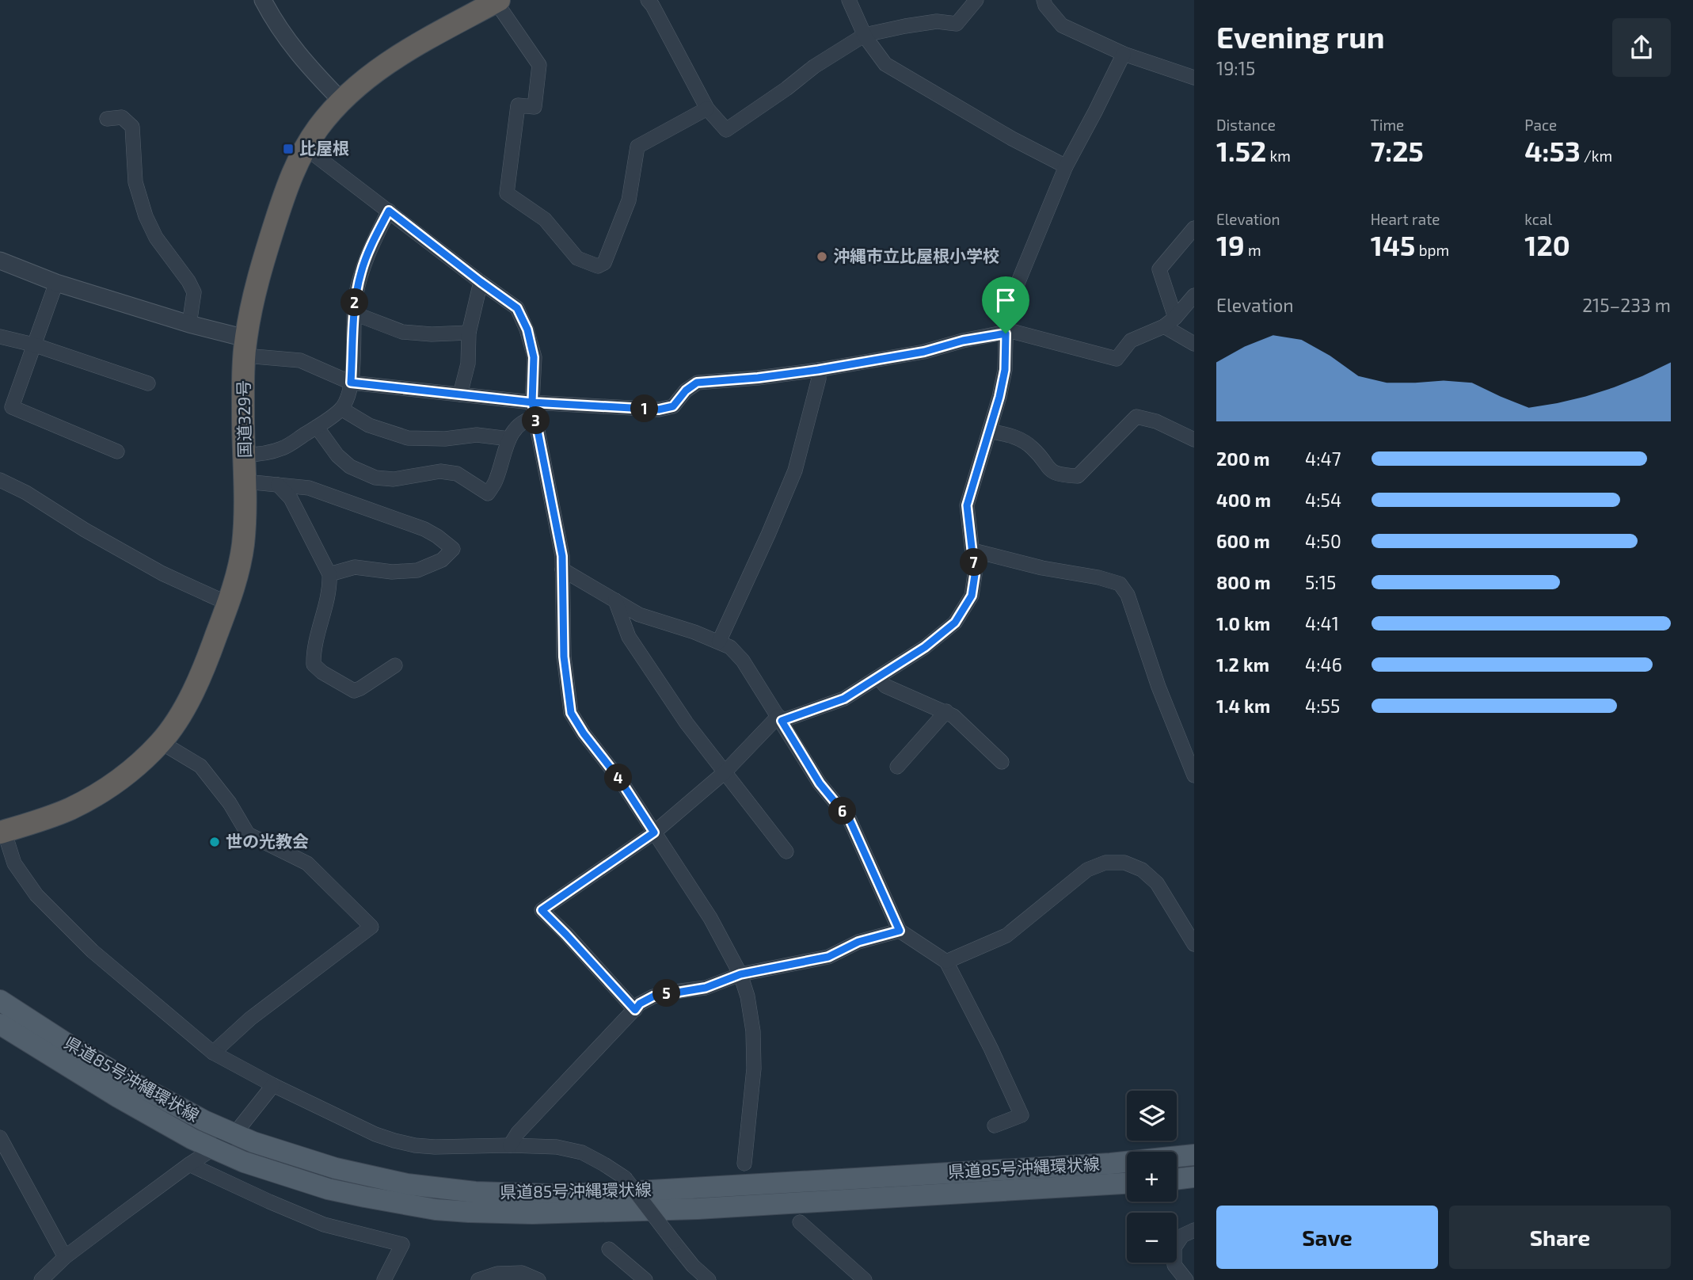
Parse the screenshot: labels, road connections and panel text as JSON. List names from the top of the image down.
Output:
{
  "streets": {
    "highway": ["国道329号"],
    "main road": ["県道85号沖縄環状線"]
  },
  "places": {
    "transit": ["比屋根"],
    "other": ["沖縄市立比屋根小学校", "世の光教会"]
  },
  "page": {
    "heading": ["Evening run", "19:15"],
    "stats": [
      ["Distance", "1.52 km"],
      ["Time", "7:25"],
      ["Pace", "4:53 /km"],
      ["Elevation", "19 m"],
      ["Heart rate", "145 bpm"],
      ["kcal", "120"]
    ],
    "chart": ["Elevation", "215–233 m"],
    "pins": [
      "2",
      "1",
      "3",
      "7",
      "4",
      "6",
      "5"
    ],
    "list": [
      {
        "name": "200 m",
        "note": "4:47"
      },
      {
        "name": "400 m",
        "note": "4:54"
      },
      {
        "name": "600 m",
        "note": "4:50"
      },
      {
        "name": "800 m",
        "note": "5:15"
      },
      {
        "name": "1.0 km",
        "note": "4:41"
      },
      {
        "name": "1.2 km",
        "note": "4:46"
      },
      {
        "name": "1.4 km",
        "note": "4:55"
      }
    ],
    "map_buttons": ["+", "−"],
    "buttons": ["Save", "Share"]
  }
}
